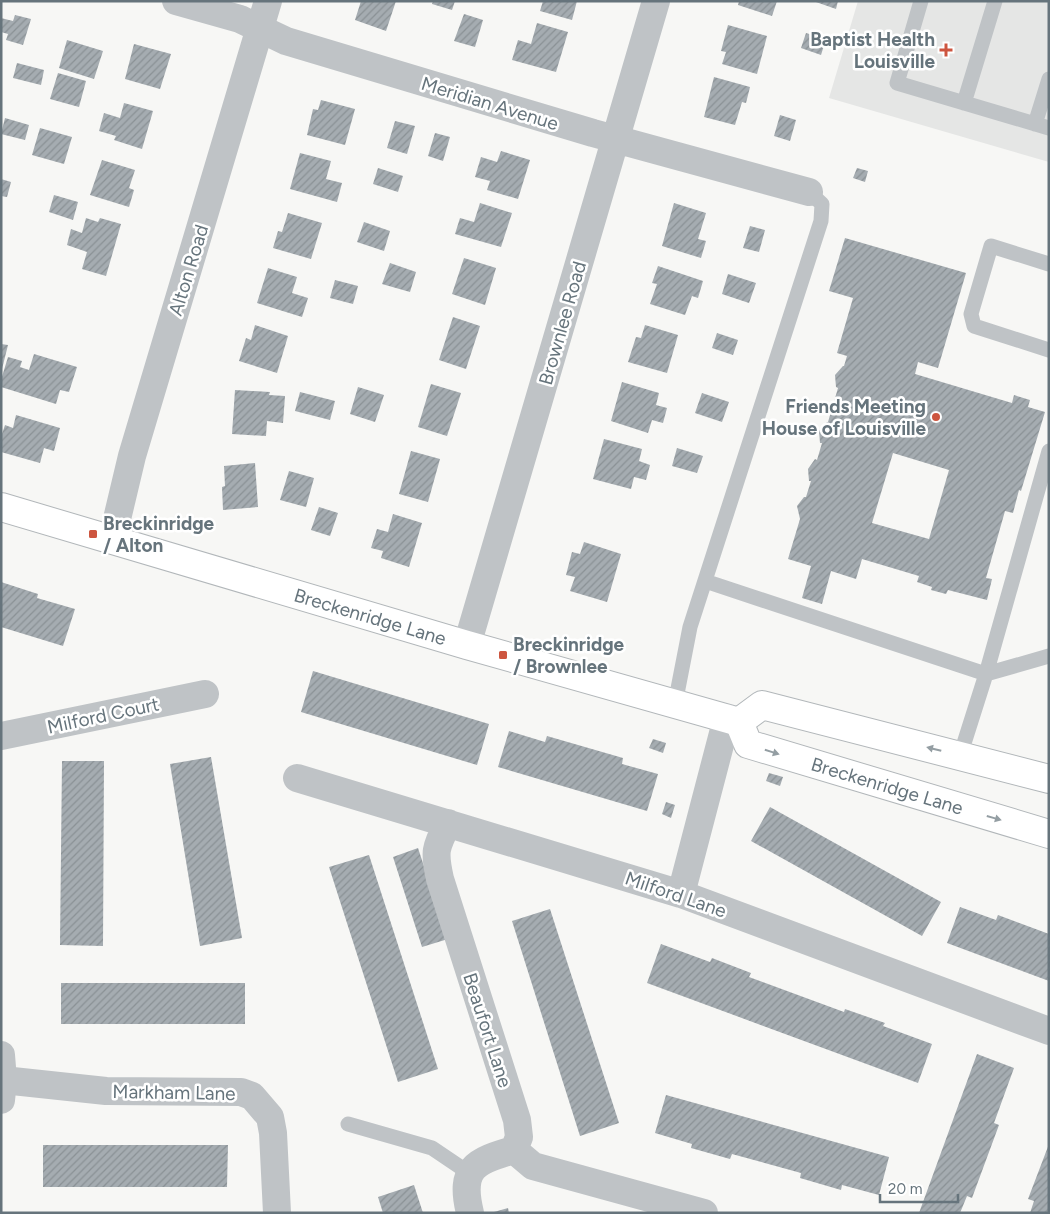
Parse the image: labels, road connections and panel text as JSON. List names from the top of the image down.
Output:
{
  "streets": {
    "main road": ["Breckenridge Lane"],
    "street": [
      "Meridian Avenue",
      "Alton Road",
      "Brownlee Road",
      "Milford Court",
      "Milford Lane",
      "Beaufort Lane",
      "Markham Lane"
    ]
  },
  "crossings": [
    ["Meridian Avenue", "Alton Road"],
    ["Meridian Avenue", "Brownlee Road"],
    ["Alton Road", "Breckenridge Lane"],
    ["Brownlee Road", "Breckenridge Lane"],
    ["Milford Lane", "Beaufort Lane"]
  ],
  "places": {
    "health": ["Baptist Health Louisville"],
    "other": ["Friends Meeting House of Louisville"],
    "transit": ["Breckinridge / Alton", "Breckinridge / Brownlee"]
  },
  "scale_bar": "20 m"
}
